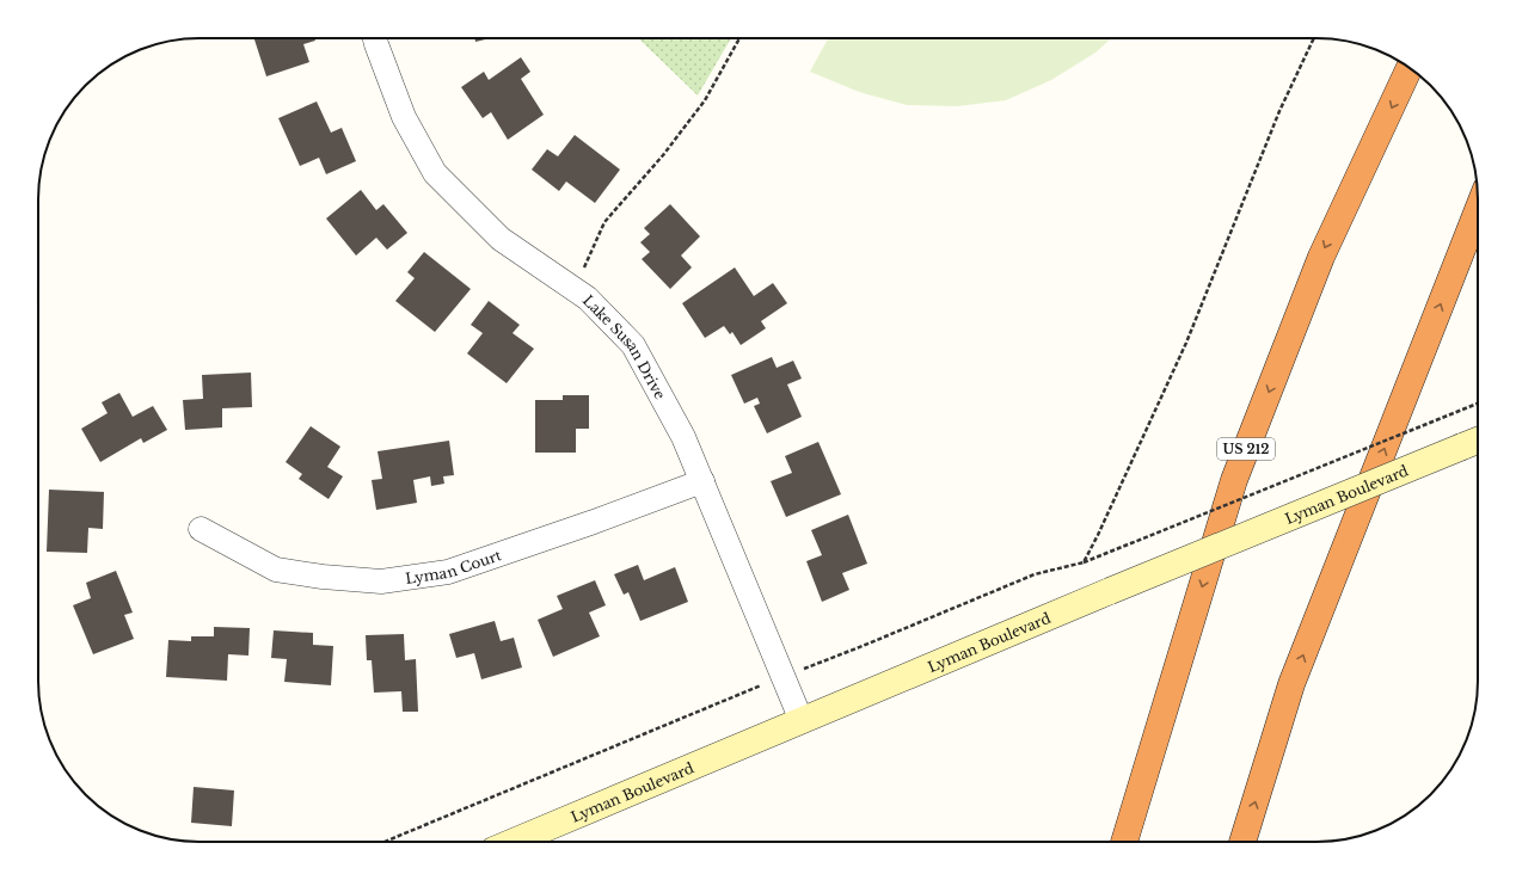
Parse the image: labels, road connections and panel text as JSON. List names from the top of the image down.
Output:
{
  "streets": {
    "highway": ["US 212"],
    "main road": ["Lyman Boulevard"],
    "street": ["Lake Susan Drive", "Lyman Court"]
  },
  "crossings": [
    ["Lake Susan Drive", "Lyman Boulevard"],
    ["Lake Susan Drive", "Lyman Court"]
  ]
}
